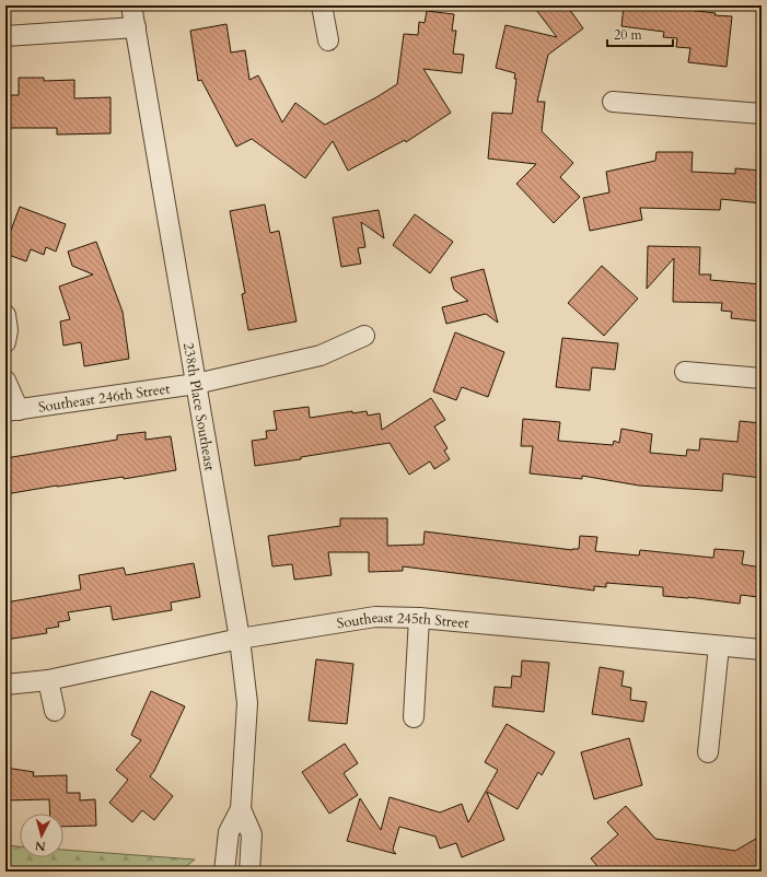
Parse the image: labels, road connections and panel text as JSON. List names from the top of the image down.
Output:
{
  "streets": {
    "street": ["Southeast 246th Street", "238th Place Southeast", "Southeast 245th Street"]
  },
  "crossings": [
    ["Southeast 246th Street", "238th Place Southeast"],
    ["238th Place Southeast", "Southeast 245th Street"]
  ],
  "scale_bar": "20 m",
  "north": "bottom"
}
